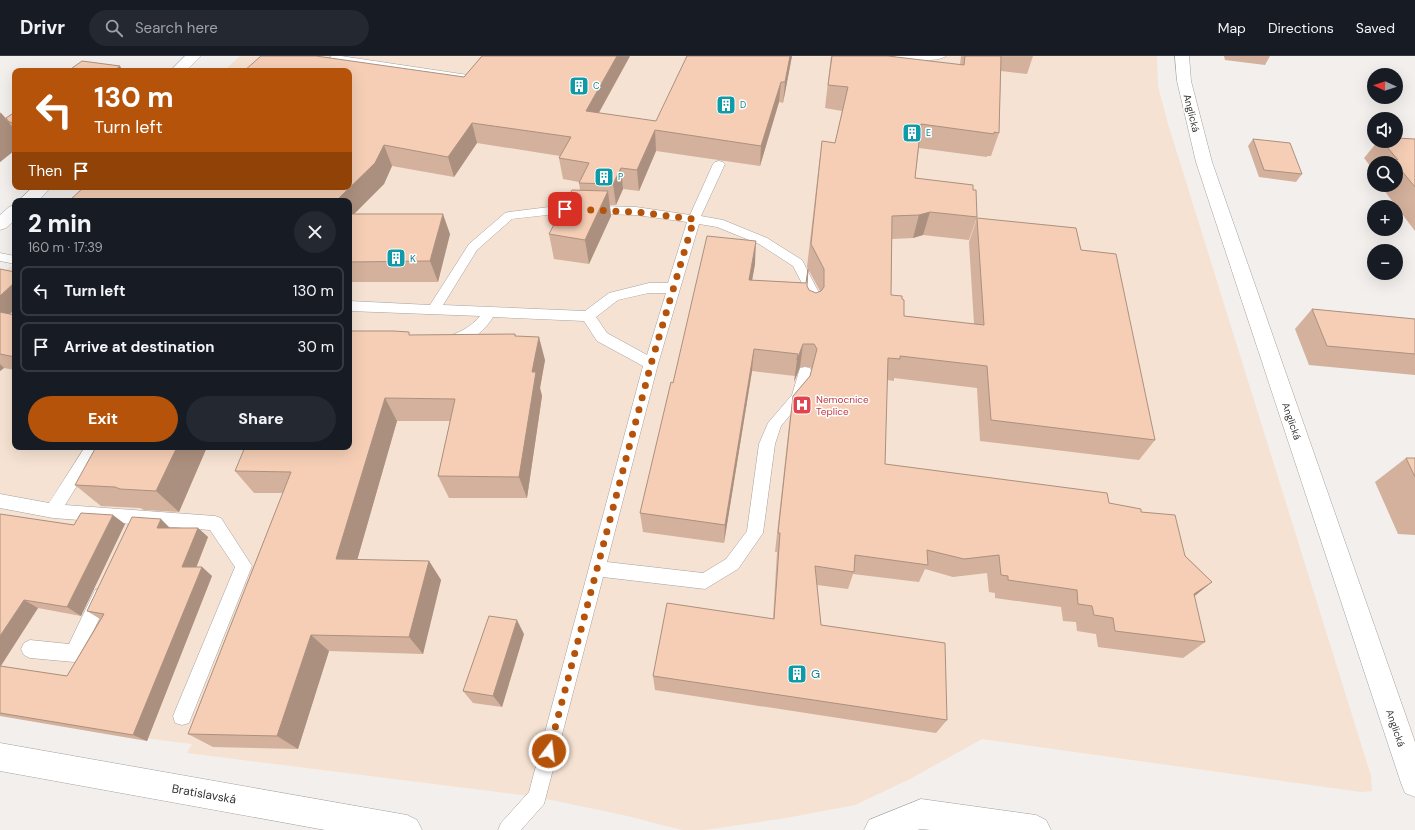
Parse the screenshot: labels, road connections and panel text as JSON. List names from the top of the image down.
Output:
{
  "streets": {
    "street": ["Anglická", "Bratislavská"]
  },
  "places": {
    "building": [
      "C",
      "D",
      "E",
      "P",
      "K",
      "G"
    ],
    "hospital": ["Nemocnice Teplice"]
  },
  "north": "left",
  "page": {
    "header": "Drivr",
    "search": "Search here",
    "nav": ["Map", "Directions", "Saved"],
    "map_buttons": ["+", "−"],
    "turn": ["130 m", "Turn left"],
    "then": "Then",
    "heading": ["2 min", "160 m · 17:39"],
    "list": [
      {
        "name": "Turn left",
        "value": "130 m"
      },
      {
        "name": "Arrive at destination",
        "value": "30 m"
      }
    ],
    "buttons": ["Exit", "Share"]
  }
}
